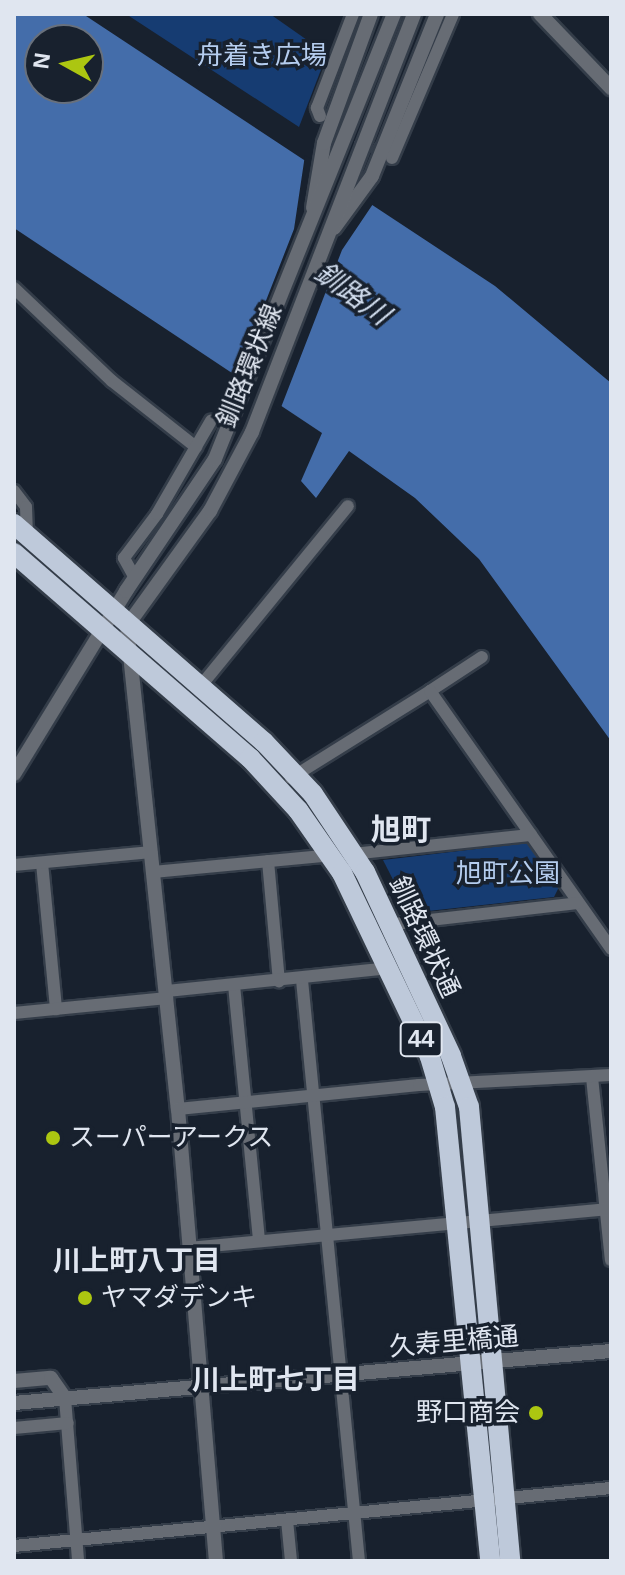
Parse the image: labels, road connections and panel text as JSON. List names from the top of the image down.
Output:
{
  "streets": {
    "highway": ["釧路環状通", "44"],
    "street": ["釧路環状線", "久寿里橋通"]
  },
  "crossings": [
    ["釧路環状線", "釧路環状通"],
    ["釧路環状通", "久寿里橋通"]
  ],
  "districts": ["旭町", "川上町八丁目", "川上町七丁目"],
  "water": ["釧路川"],
  "parks": ["舟着き広場", "旭町公園"],
  "places": ["スーパーアークス", "ヤマダデンキ", "野口商会"],
  "north": "left"
}
